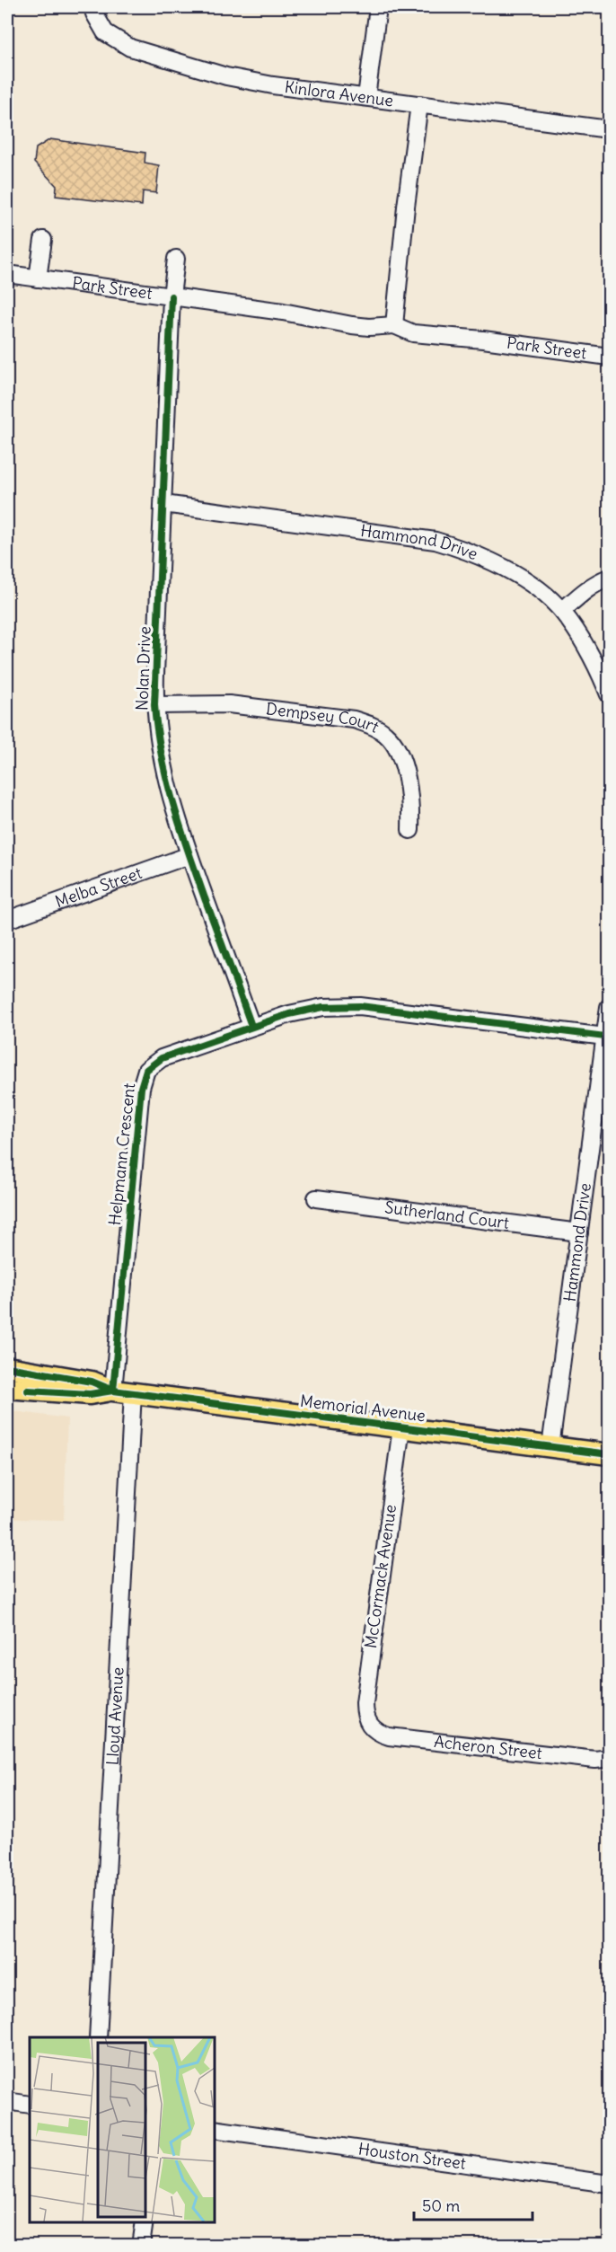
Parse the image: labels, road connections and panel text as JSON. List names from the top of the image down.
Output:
{
  "streets": {
    "main road": ["Memorial Avenue"],
    "street": [
      "Kinlora Avenue",
      "Park Street",
      "Hammond Drive",
      "Nolan Drive",
      "Dempsey Court",
      "Melba Street",
      "Helpmann Crescent",
      "Sutherland Court",
      "McCormack Avenue",
      "Lloyd Avenue",
      "Acheron Street",
      "Houston Street"
    ]
  },
  "crossings": [
    ["Park Street", "Nolan Drive"],
    ["Hammond Drive", "Nolan Drive"],
    ["Hammond Drive", "Helpmann Crescent"],
    ["Hammond Drive", "Sutherland Court"],
    ["Hammond Drive", "Memorial Avenue"],
    ["Nolan Drive", "Dempsey Court"],
    ["Nolan Drive", "Melba Street"],
    ["Nolan Drive", "Helpmann Crescent"],
    ["Helpmann Crescent", "Memorial Avenue"],
    ["Memorial Avenue", "McCormack Avenue"],
    ["Memorial Avenue", "Lloyd Avenue"],
    ["McCormack Avenue", "Acheron Street"]
  ],
  "scale_bar": "50 m"
}
